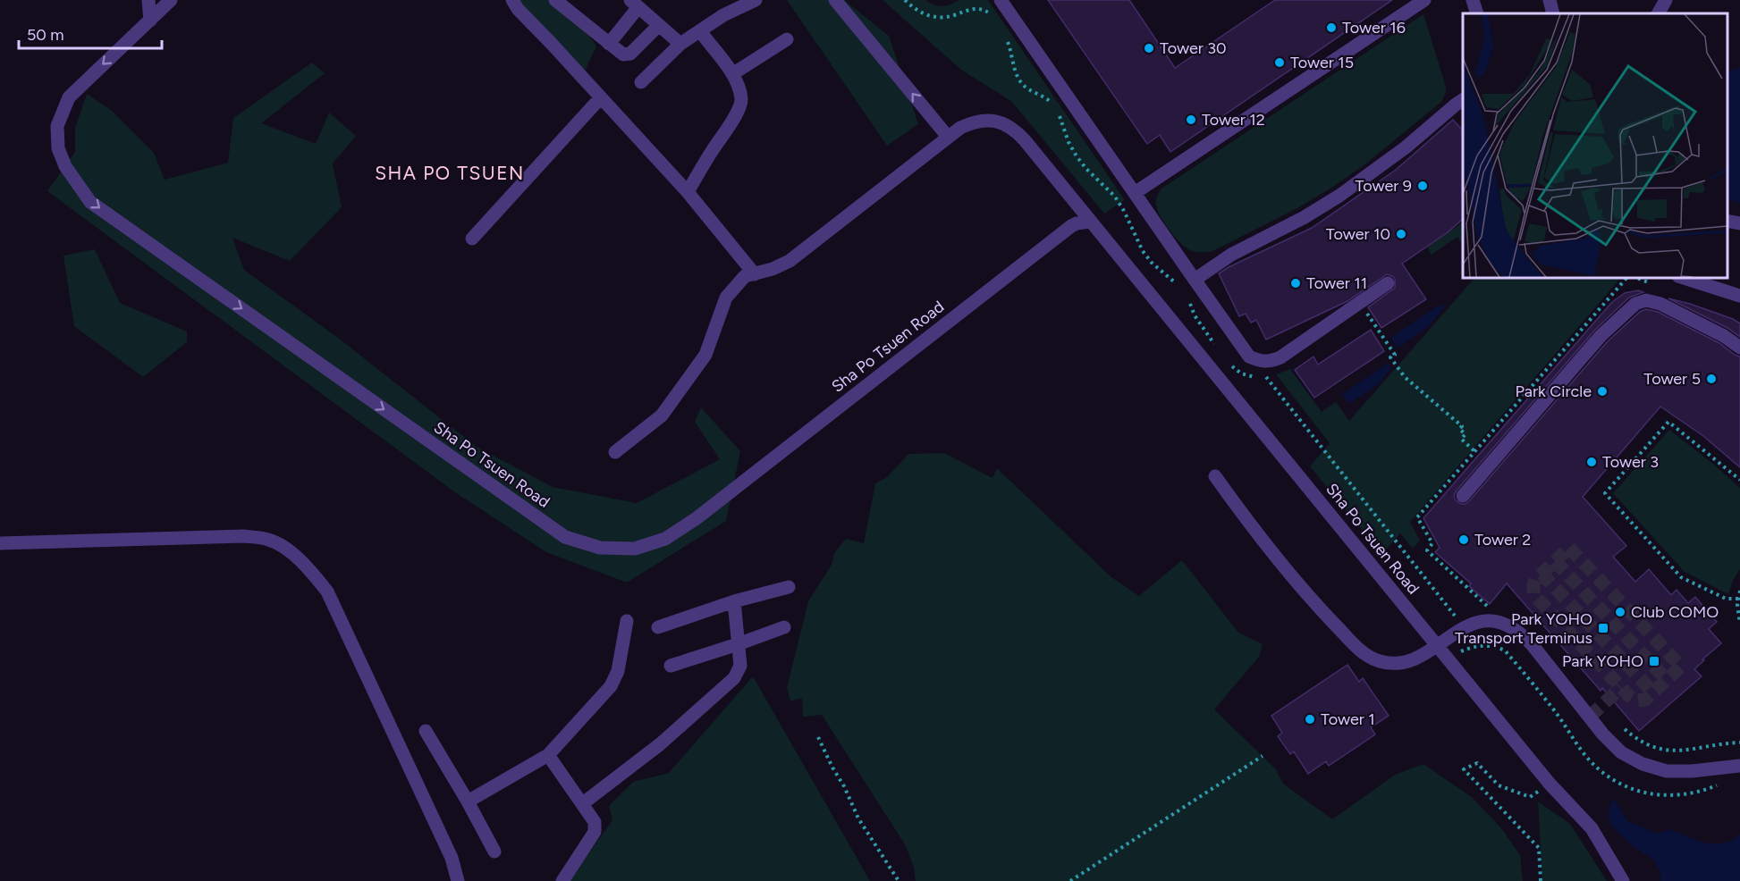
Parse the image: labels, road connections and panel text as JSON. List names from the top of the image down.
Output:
{
  "streets": {
    "street": ["Sha Po Tsuen Road"]
  },
  "districts": ["SHA PO TSUEN"],
  "places": {
    "other": [
      "Tower 16",
      "Tower 30",
      "Tower 15",
      "Tower 12",
      "Tower 9",
      "Tower 10",
      "Tower 11",
      "Tower 5",
      "Park Circle",
      "Tower 3",
      "Tower 2",
      "Club COMO",
      "Tower 1"
    ],
    "transit": ["Park YOHO Transport Terminus", "Park YOHO"]
  },
  "scale_bar": "50 m"
}
